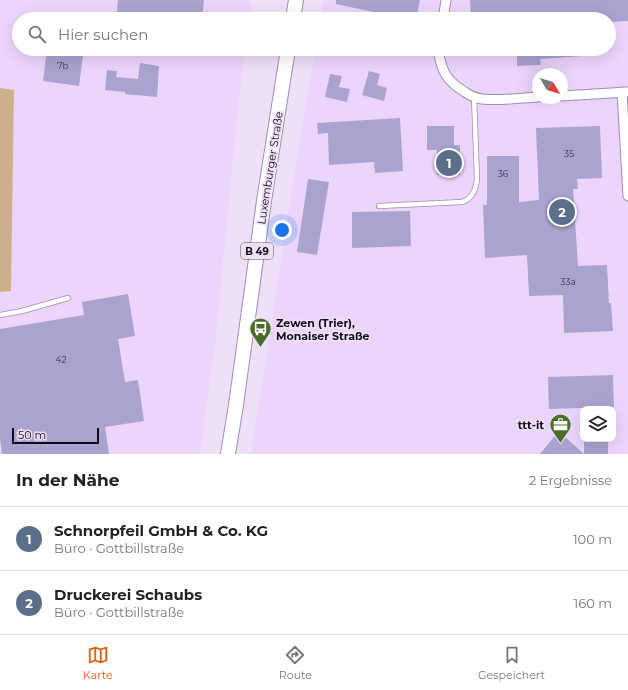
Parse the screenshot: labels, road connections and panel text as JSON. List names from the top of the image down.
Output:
{
  "streets": {
    "main road": ["Luxemburger Straße", "B 49"]
  },
  "places": {
    "bus stop": ["Zewen (Trier), Monaiser Straße"],
    "office": ["ttt-it"]
  },
  "house_numbers": [
    "7b",
    "35",
    "36",
    "33a",
    "42"
  ],
  "scale_bar": "50 m",
  "north": "bottom right",
  "page": {
    "search": "Hier suchen",
    "pins": ["1", "2"],
    "scale": "50 m",
    "heading": ["In der Nähe", "2 Ergebnisse"],
    "list": [
      {
        "mark": "1",
        "name": "Schnorpfeil GmbH & Co. KG",
        "note": "Büro · Gottbillstraße",
        "value": "100 m"
      },
      {
        "mark": "2",
        "name": "Druckerei Schaubs",
        "note": "Büro · Gottbillstraße",
        "value": "160 m"
      }
    ],
    "nav": ["Karte", "Route", "Gespeichert"]
  }
}
